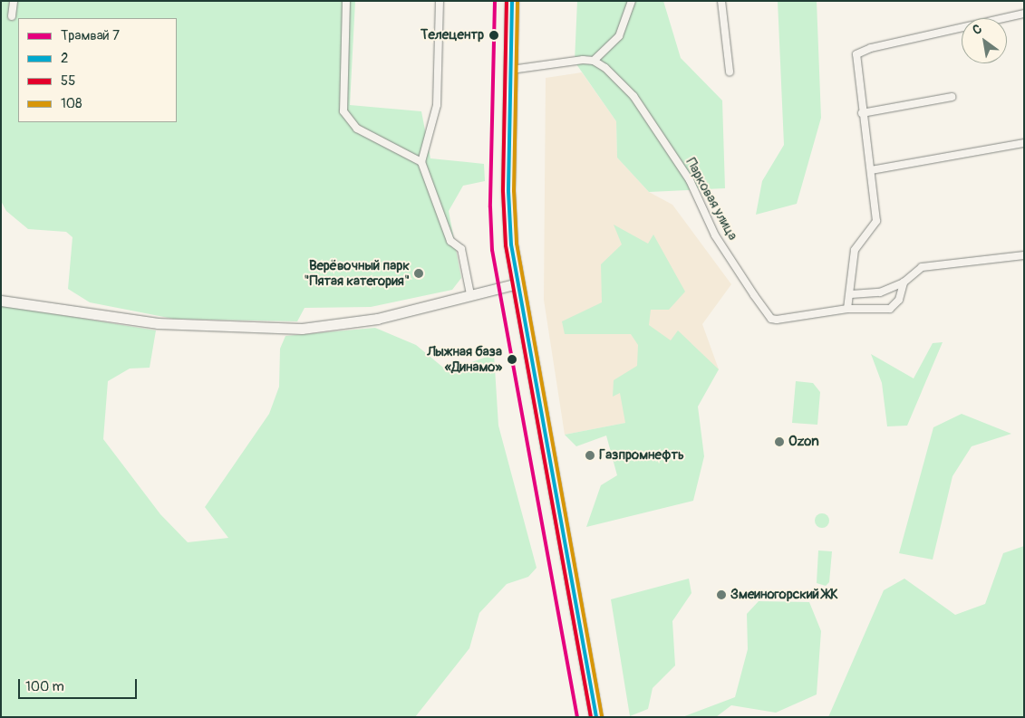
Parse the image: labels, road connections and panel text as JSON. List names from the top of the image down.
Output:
{
  "streets": {
    "street": ["Парковая улица"]
  },
  "places": [
    "Телецентр",
    "Верёвочный парк \"Пятая категория\"",
    "Лыжная база «Динамо»",
    "Ozon",
    "Газпромнефть",
    "Змеиногорский ЖК"
  ],
  "lines": [
    "tram line 7",
    "transit line 2",
    "transit line 55",
    "transit line 108"
  ],
  "legend": [
    "Трамвай 7",
    "2",
    "55",
    "108"
  ],
  "scale_bar": "100 m",
  "north": "top left"
}
